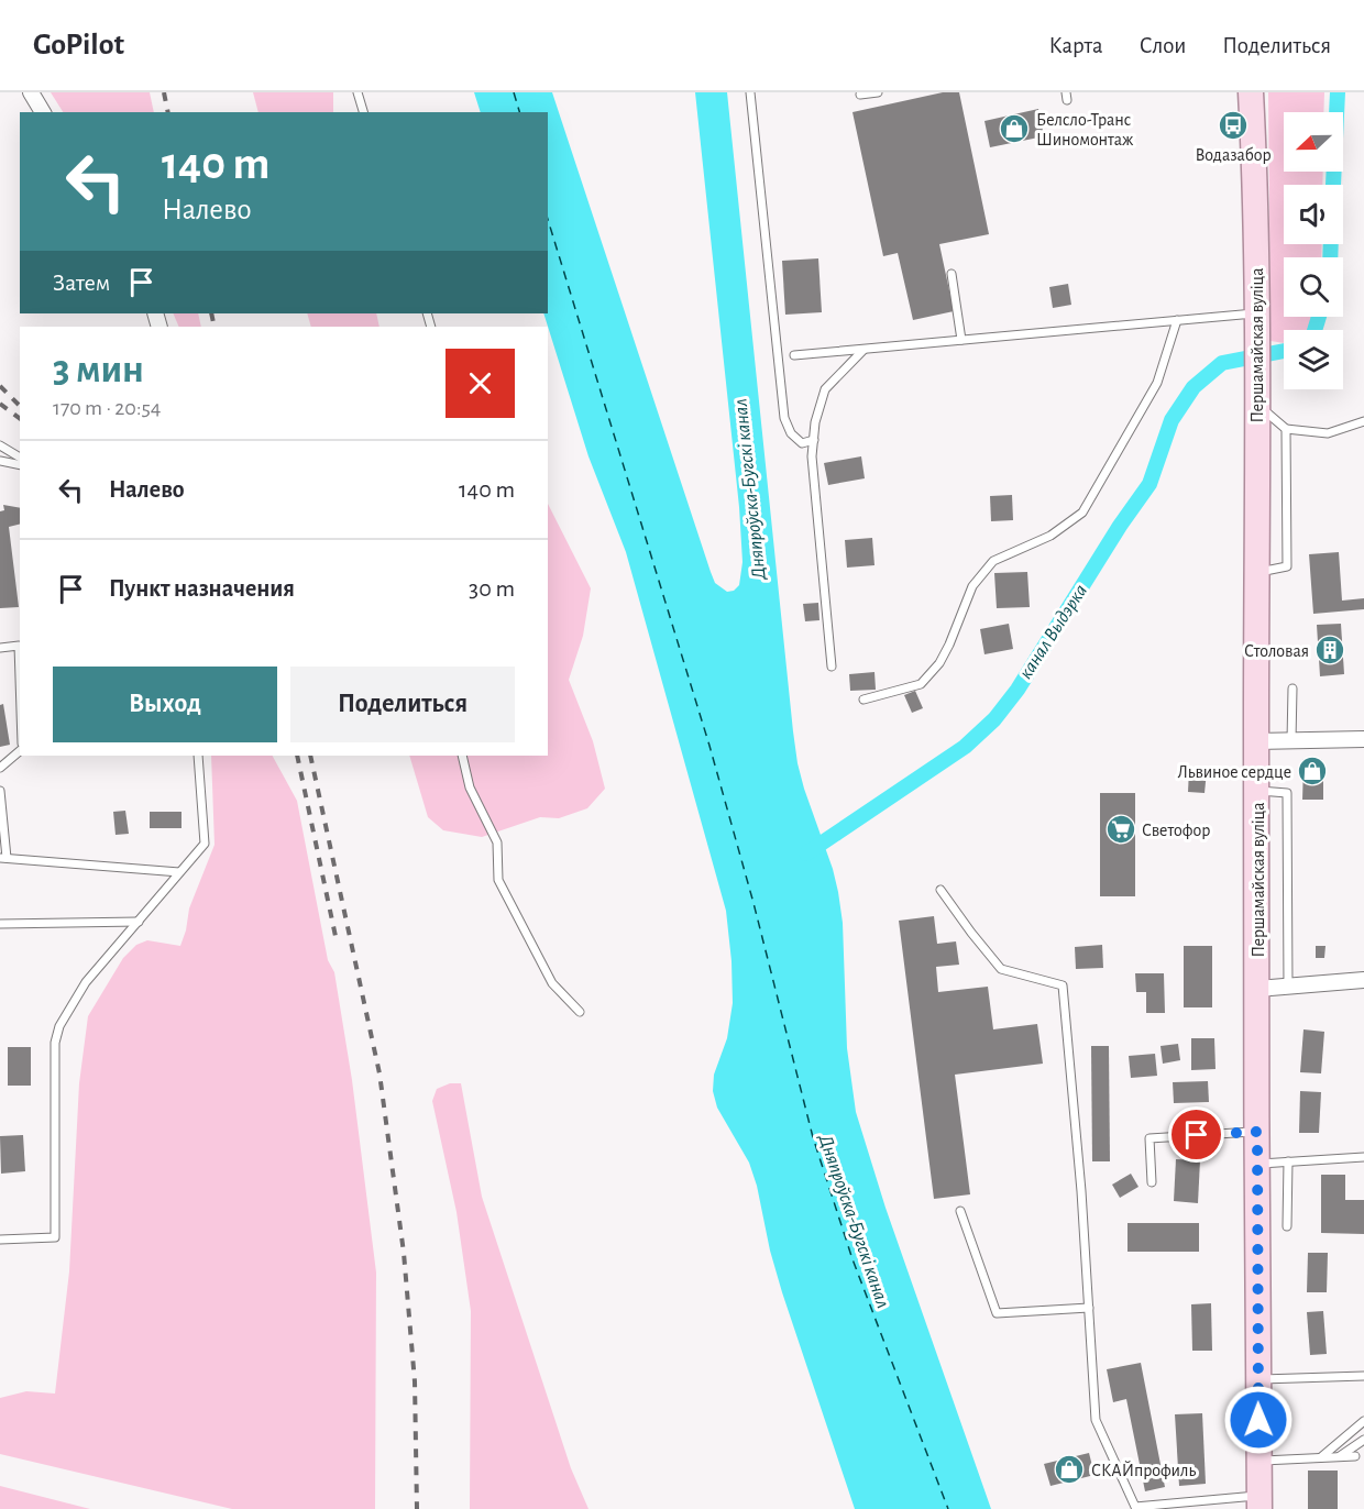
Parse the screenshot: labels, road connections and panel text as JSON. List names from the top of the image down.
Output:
{
  "streets": {
    "main road": ["Першамайская вуліца"]
  },
  "water": ["Дняпроўска-Бугскі канал", "канал Выдэрка"],
  "places": {
    "bus stop": ["Водазабор"],
    "shop": ["Белсло-Транс Шиномонтаж", "Львиное сердце", "СКАЙпрофиль"],
    "building": ["Столовая"],
    "supermarket": ["Светофор"]
  },
  "north": "left",
  "page": {
    "header": "GoPilot",
    "nav": ["Карта", "Слои", "Поделиться"],
    "turn": ["140 m", "Налево"],
    "then": "Затем",
    "heading": ["3 мин", "170 m · 20:54"],
    "list": [
      {
        "name": "Налево",
        "value": "140 m"
      },
      {
        "name": "Пункт назначения",
        "value": "30 m"
      }
    ],
    "buttons": ["Выход", "Поделиться"]
  }
}
